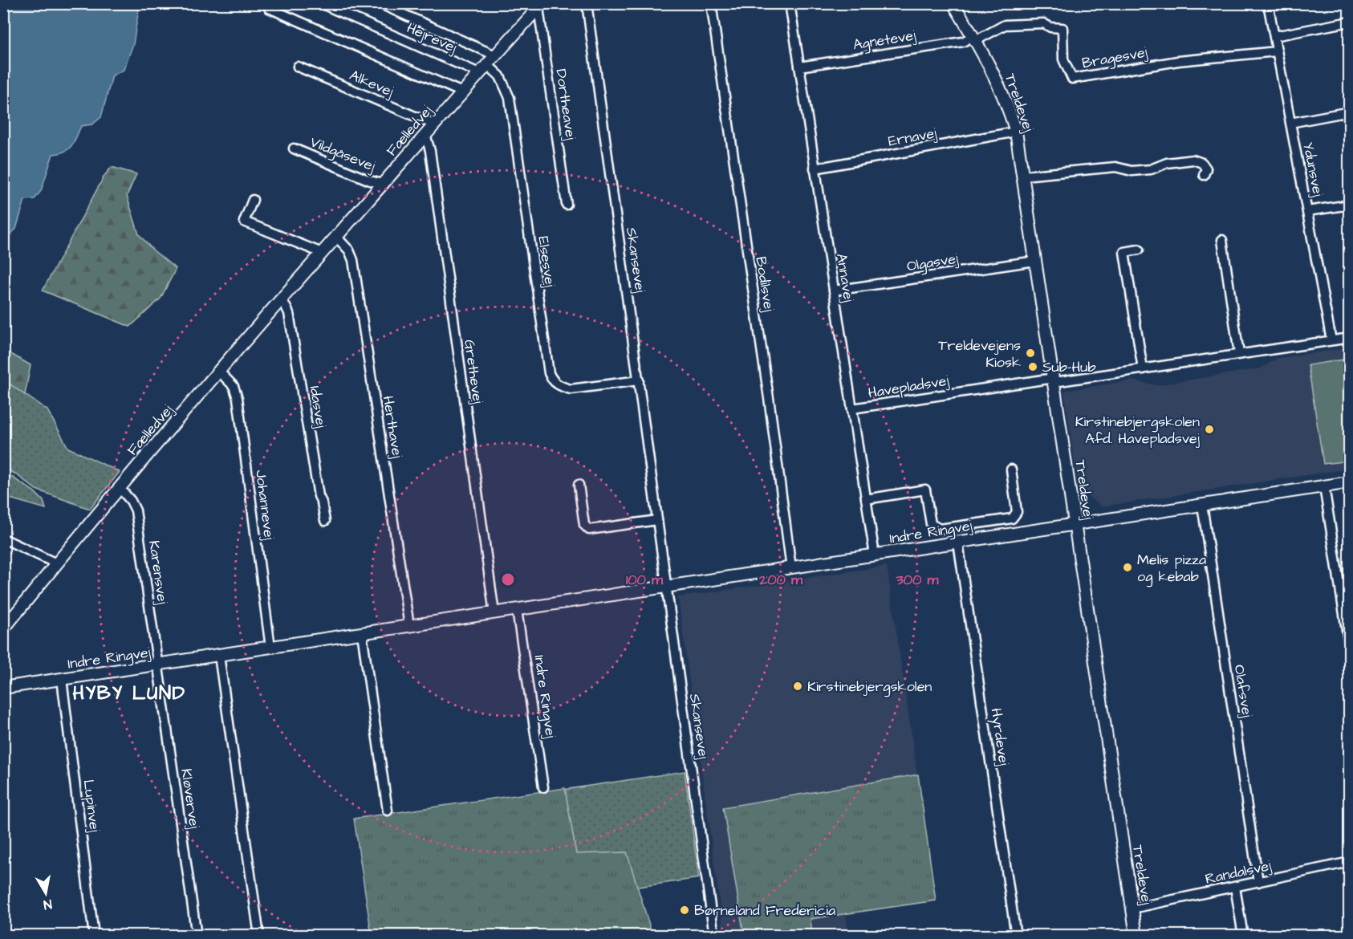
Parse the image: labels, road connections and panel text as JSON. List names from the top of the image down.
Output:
{
  "streets": {
    "street": [
      "Hejrevej",
      "Agnetevej",
      "Bragesvej",
      "Alkevej",
      "Treldevej",
      "Dortheavej",
      "Fælledvej",
      "Ernavej",
      "Vildgåsevej",
      "Ydunsvej",
      "Skansevej",
      "Elsesvej",
      "Olgasvej",
      "Annavej",
      "Bodilsvej",
      "Grethevej",
      "Havepladsvej",
      "Idasvej",
      "Herthavej",
      "Johannevej",
      "Indre Ringvej",
      "Karensvej",
      "Olafsvej",
      "Hyrdevej",
      "Kløvervej",
      "Lupinvej",
      "Randalsvej"
    ]
  },
  "crossings": [
    ["Hejrevej", "Fælledvej"],
    ["Agnetevej", "Bragesvej"],
    ["Agnetevej", "Treldevej"],
    ["Agnetevej", "Annavej"],
    ["Bragesvej", "Treldevej"],
    ["Bragesvej", "Ydunsvej"],
    ["Alkevej", "Fælledvej"],
    ["Treldevej", "Ernavej"],
    ["Treldevej", "Olgasvej"],
    ["Treldevej", "Havepladsvej"],
    ["Treldevej", "Indre Ringvej"],
    ["Treldevej", "Randalsvej"],
    ["Dortheavej", "Fælledvej"],
    ["Fælledvej", "Vildgåsevej"],
    ["Fælledvej", "Elsesvej"],
    ["Fælledvej", "Grethevej"],
    ["Fælledvej", "Idasvej"],
    ["Fælledvej", "Herthavej"],
    ["Fælledvej", "Johannevej"],
    ["Fælledvej", "Karensvej"],
    ["Ernavej", "Annavej"],
    ["Ydunsvej", "Havepladsvej"],
    ["Skansevej", "Elsesvej"],
    ["Skansevej", "Indre Ringvej"],
    ["Olgasvej", "Annavej"],
    ["Annavej", "Havepladsvej"],
    ["Annavej", "Indre Ringvej"],
    ["Bodilsvej", "Indre Ringvej"],
    ["Grethevej", "Indre Ringvej"],
    ["Herthavej", "Indre Ringvej"],
    ["Johannevej", "Indre Ringvej"],
    ["Indre Ringvej", "Karensvej"],
    ["Indre Ringvej", "Olafsvej"],
    ["Indre Ringvej", "Hyrdevej"],
    ["Indre Ringvej", "Kløvervej"],
    ["Indre Ringvej", "Lupinvej"],
    ["Karensvej", "Kløvervej"],
    ["Olafsvej", "Randalsvej"]
  ],
  "districts": ["HYBY LUND"],
  "places": [
    "Treldevejens Kiosk",
    "Sub-Hub",
    "Kirstinebjergskolen Afd. Havepladsvej",
    "Melis pizza og kebab",
    "Kirstinebjergskolen",
    "Børneland Fredericia"
  ],
  "north": "bottom",
  "rings": ["100 m", "200 m", "300 m"]
}
